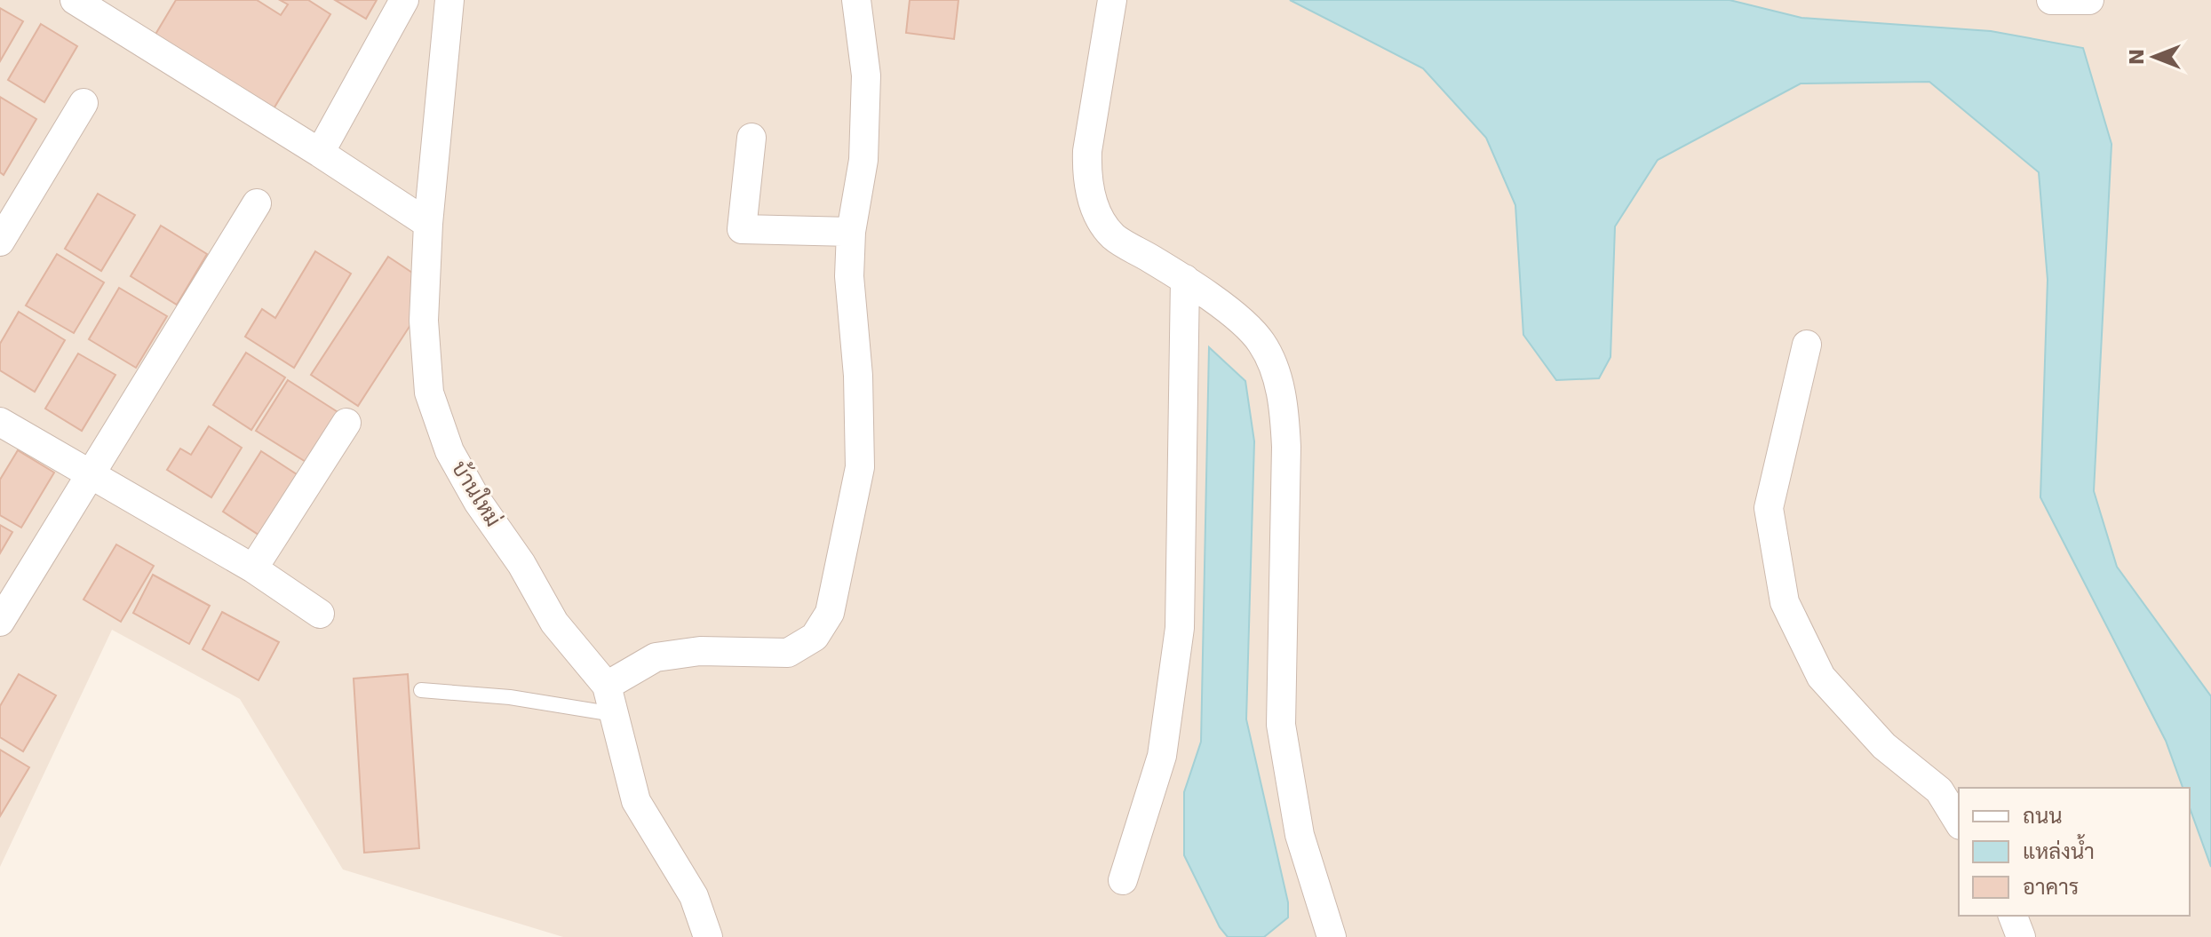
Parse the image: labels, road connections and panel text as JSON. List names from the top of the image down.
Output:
{
  "streets": {
    "street": ["บ้านใหม่"]
  },
  "legend": ["ถนน", "แหล่งน้ำ", "อาคาร"],
  "north": "left"
}
